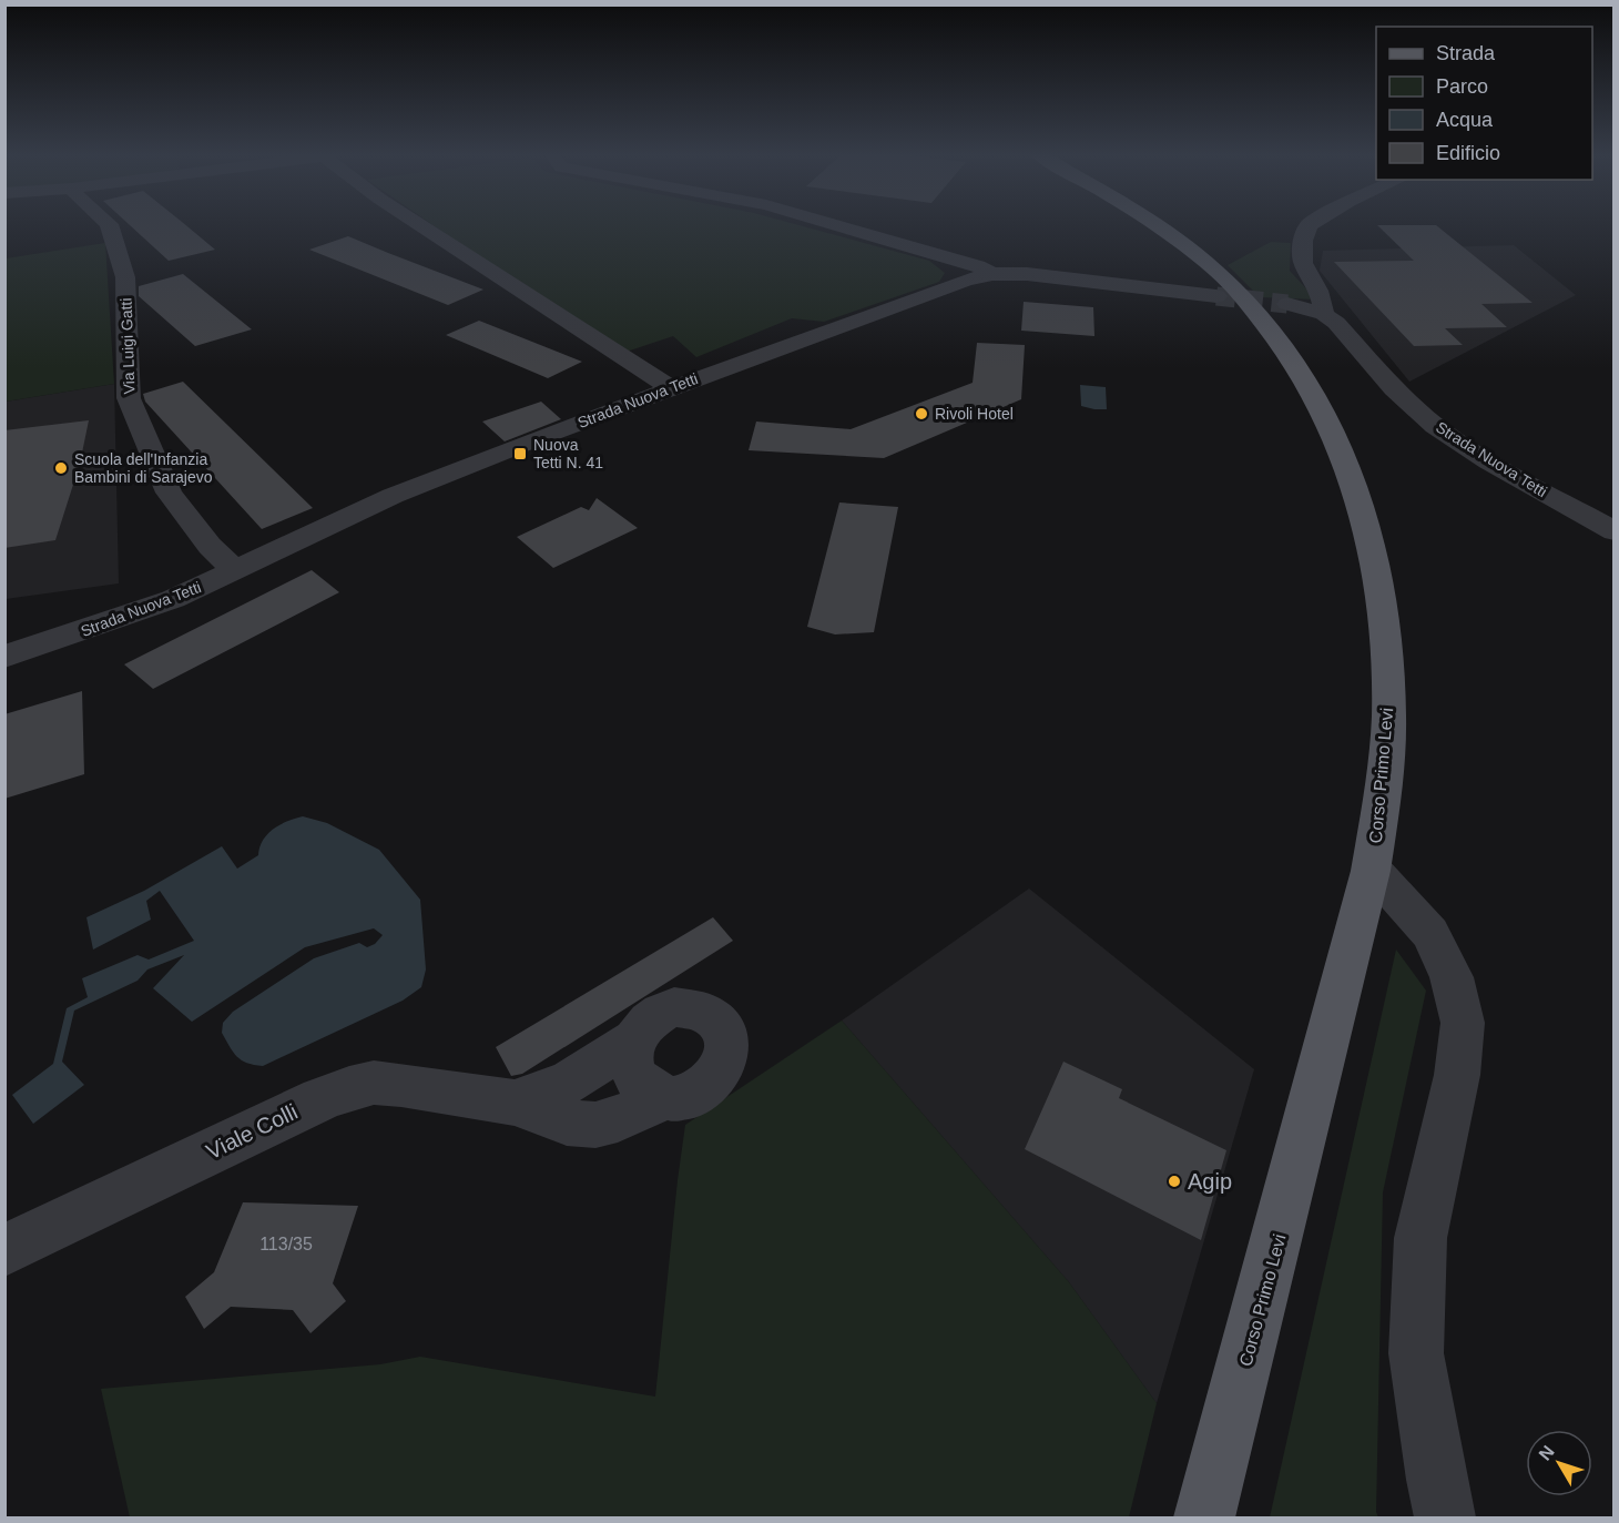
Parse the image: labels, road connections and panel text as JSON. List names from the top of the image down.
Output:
{
  "streets": {
    "main road": ["Corso Primo Levi"],
    "street": ["Via Luigi Gatti", "Strada Nuova Tetti", "Viale Colli"]
  },
  "crossings": [
    ["Via Luigi Gatti", "Strada Nuova Tetti"]
  ],
  "places": {
    "other": ["Rivoli Hotel", "Scuola dell'Infanzia Bambini di Sarajevo", "Agip"],
    "transit": ["Nuova Tetti N. 41"]
  },
  "house_numbers": ["113/35"],
  "legend": [
    "Strada",
    "Parco",
    "Acqua",
    "Edificio"
  ],
  "north": "top left"
}
